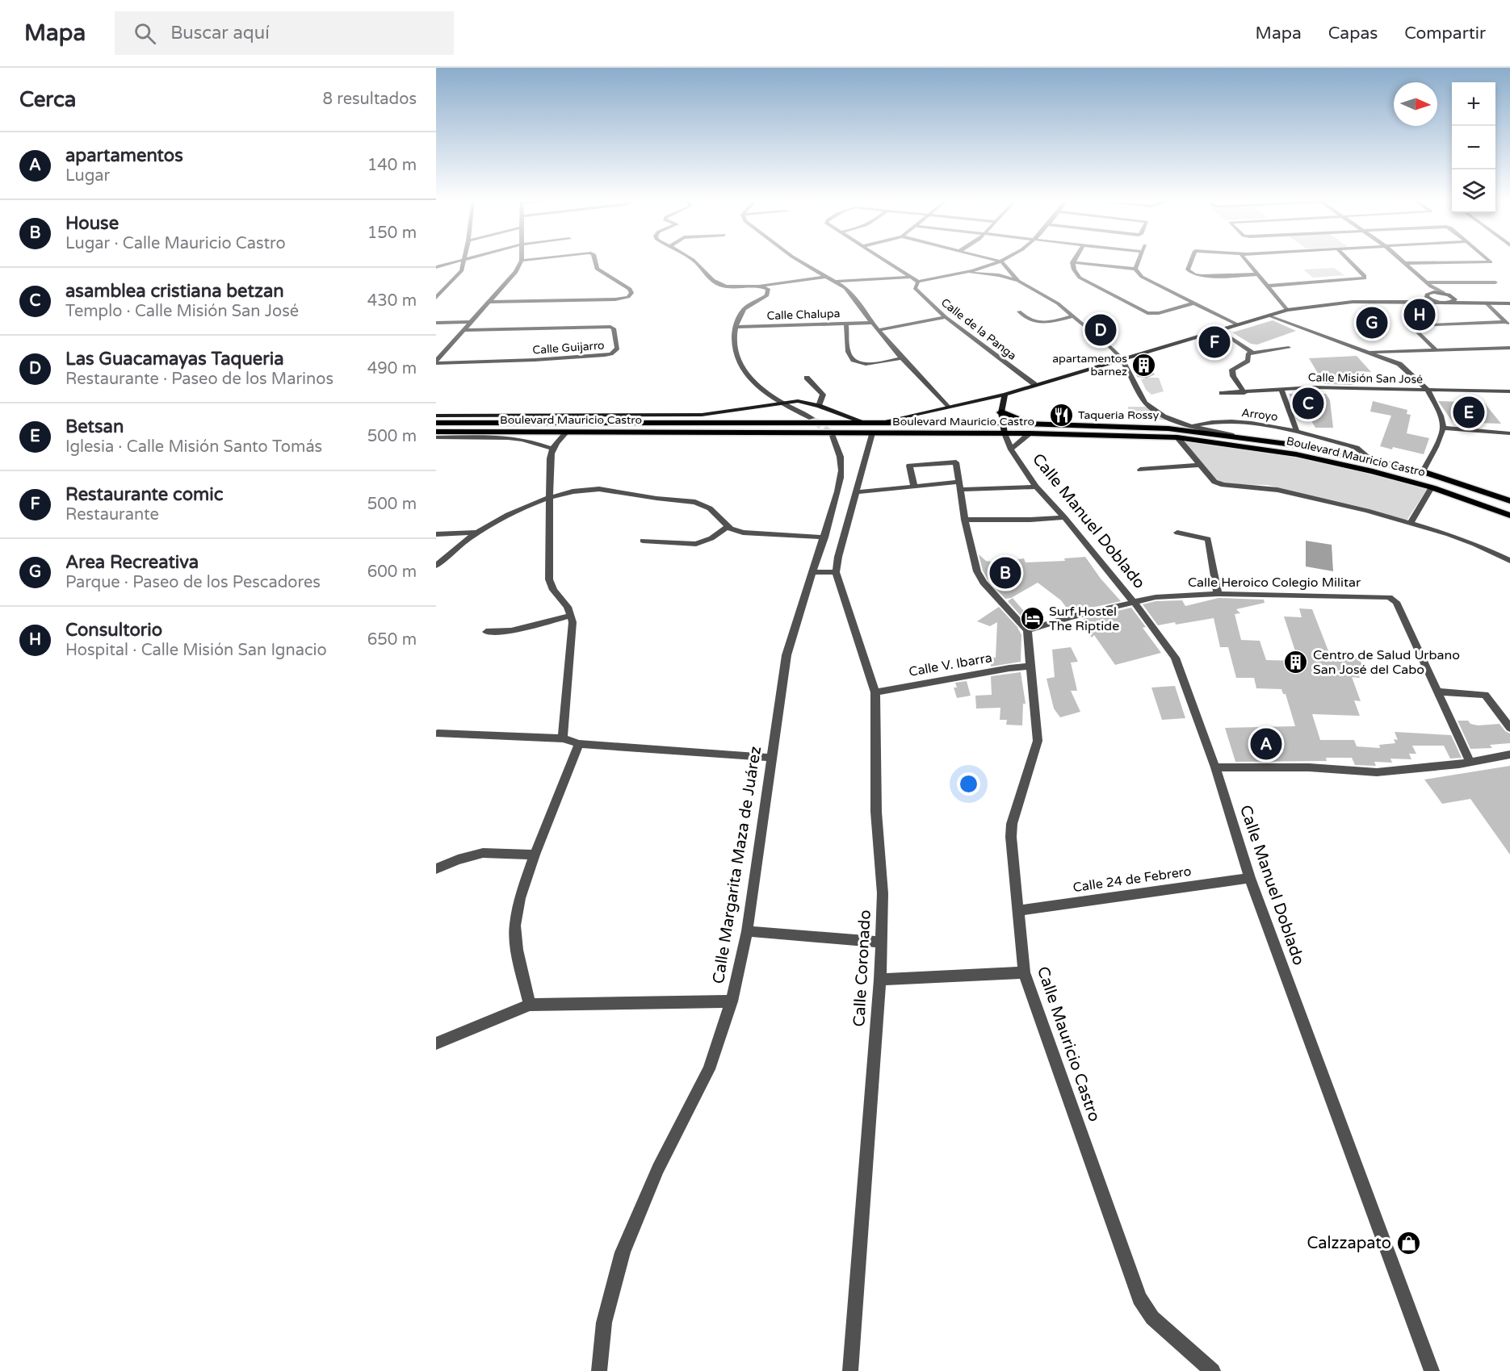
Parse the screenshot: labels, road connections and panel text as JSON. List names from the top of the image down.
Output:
{
  "streets": {
    "main road": ["Boulevard Mauricio Castro"],
    "street": [
      "Calle Chalupa",
      "Calle de la Panga",
      "Calle Guijarro",
      "Calle Misión San José",
      "Arroyo",
      "Calle Manuel Doblado",
      "Calle Heroico Colegio Militar",
      "Calle V. Ibarra",
      "Calle Margarita Maza de Juárez",
      "Calle 24 de Febrero",
      "Calle Coronado",
      "Calle Mauricio Castro"
    ]
  },
  "crossings": [
    ["Arroyo", "Boulevard Mauricio Castro"],
    ["Boulevard Mauricio Castro", "Calle Manuel Doblado"],
    ["Calle Manuel Doblado", "Calle Heroico Colegio Militar"],
    ["Calle Manuel Doblado", "Calle 24 de Febrero"],
    ["Calle Heroico Colegio Militar", "Calle Mauricio Castro"],
    ["Calle V. Ibarra", "Calle Coronado"],
    ["Calle V. Ibarra", "Calle Mauricio Castro"],
    ["Calle 24 de Febrero", "Calle Mauricio Castro"]
  ],
  "places": {
    "building": ["apartamentos barnez", "Centro de Salud Urbano San José del Cabo"],
    "restaurant": ["Taqueria Rossy"],
    "hotel": ["Surf Hostel The Riptide"],
    "shop": ["Calzzapato"]
  },
  "north": "right",
  "page": {
    "header": "Mapa",
    "search": "Buscar aquí",
    "nav": ["Mapa", "Capas", "Compartir"],
    "heading": ["Cerca", "8 resultados"],
    "map_buttons": ["+", "−"],
    "list": [
      {
        "mark": "A",
        "name": "apartamentos",
        "note": "Lugar",
        "value": "140 m"
      },
      {
        "mark": "B",
        "name": "House",
        "note": "Lugar · Calle Mauricio Castro",
        "value": "150 m"
      },
      {
        "mark": "C",
        "name": "asamblea cristiana betzan",
        "note": "Templo · Calle Misión San José",
        "value": "430 m"
      },
      {
        "mark": "D",
        "name": "Las Guacamayas Taqueria",
        "note": "Restaurante · Paseo de los Marinos",
        "value": "490 m"
      },
      {
        "mark": "E",
        "name": "Betsan",
        "note": "Iglesia · Calle Misión Santo Tomás",
        "value": "500 m"
      },
      {
        "mark": "F",
        "name": "Restaurante comic",
        "note": "Restaurante",
        "value": "500 m"
      },
      {
        "mark": "G",
        "name": "Area Recreativa",
        "note": "Parque · Paseo de los Pescadores",
        "value": "600 m"
      },
      {
        "mark": "H",
        "name": "Consultorio",
        "note": "Hospital · Calle Misión San Ignacio",
        "value": "650 m"
      }
    ],
    "pins": [
      "H",
      "G",
      "D",
      "F",
      "C",
      "E",
      "B",
      "A"
    ]
  }
}
